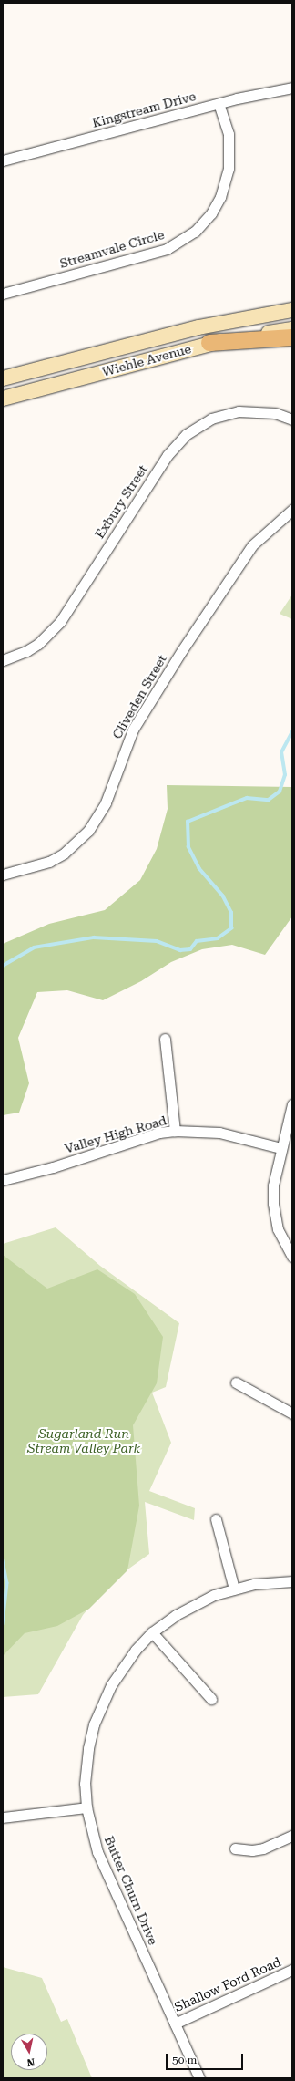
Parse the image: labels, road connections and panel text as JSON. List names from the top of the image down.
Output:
{
  "streets": {
    "main road": ["Wiehle Avenue"],
    "street": [
      "Kingstream Drive",
      "Streamvale Circle",
      "Exbury Street",
      "Cliveden Street",
      "Valley High Road",
      "Butter Churn Drive",
      "Shallow Ford Road"
    ]
  },
  "crossings": [
    ["Kingstream Drive", "Streamvale Circle"],
    ["Butter Churn Drive", "Shallow Ford Road"]
  ],
  "parks": ["Sugarland Run Stream Valley Park"],
  "scale_bar": "50 m",
  "north": "bottom"
}
